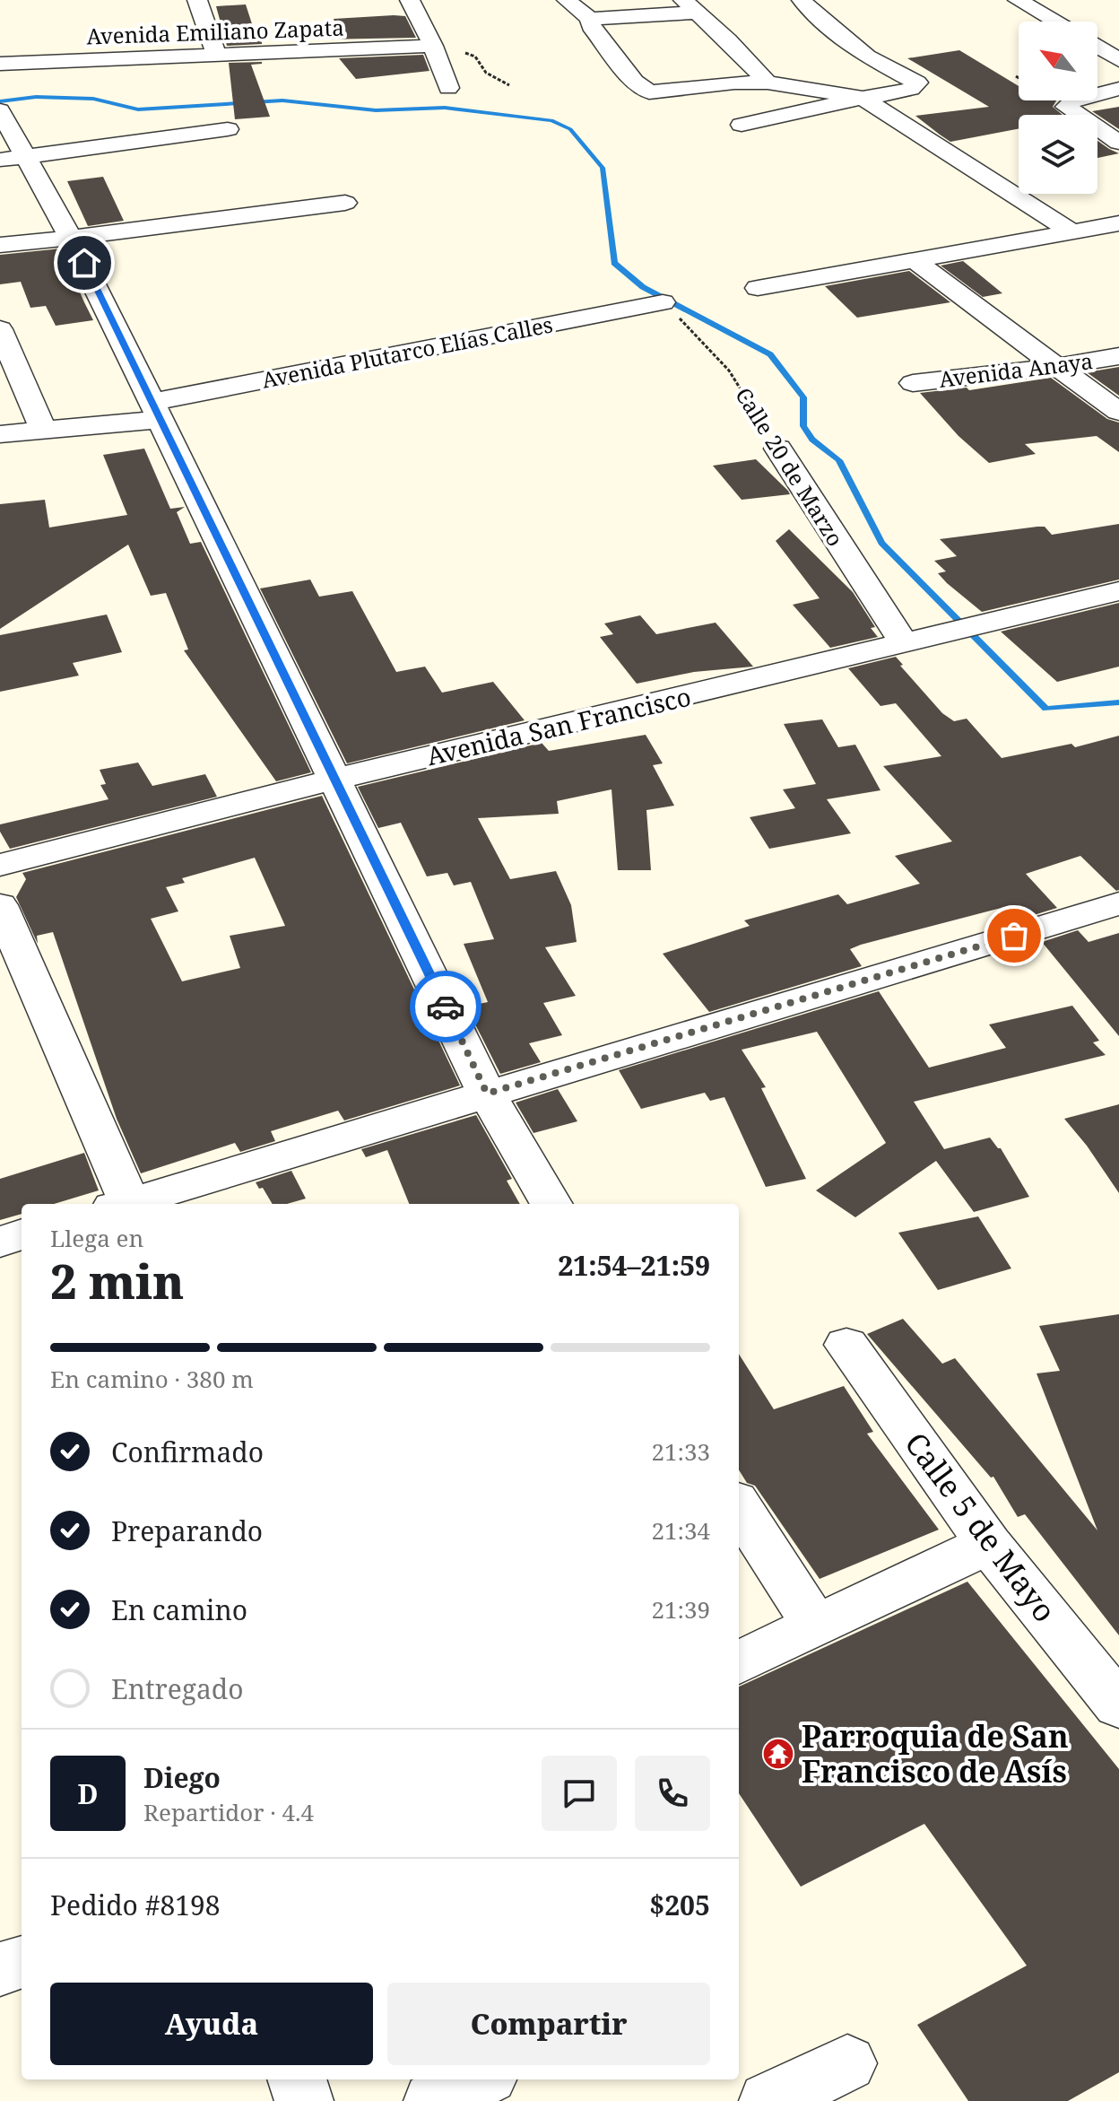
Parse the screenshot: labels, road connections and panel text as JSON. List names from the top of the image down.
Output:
{
  "streets": {
    "street": [
      "Avenida Emiliano Zapata",
      "Avenida Plutarco Elías Calles",
      "Avenida Anaya",
      "Calle 20 de Marzo",
      "Avenida San Francisco",
      "Calle 5 de Mayo"
    ]
  },
  "crossings": [
    ["Avenida Plutarco Elías Calles", "Calle 20 de Marzo"],
    ["Calle 20 de Marzo", "Avenida San Francisco"]
  ],
  "places": {
    "temple": ["Parroquia de San Francisco de Asís"]
  },
  "north": "top left",
  "page": {
    "heading": ["2 min", "Llega en", "21:54–21:59"],
    "panel": [
      "Diego",
      "Repartidor · 4.4",
      "Pedido #8198",
      "$205"
    ],
    "bar": "En camino · 380 m",
    "list": [
      ["Confirmado", "21:33"],
      ["Preparando", "21:34"],
      ["En camino", "21:39"],
      "Entregado"
    ],
    "round": "D",
    "buttons": ["Ayuda", "Compartir"]
  }
}
